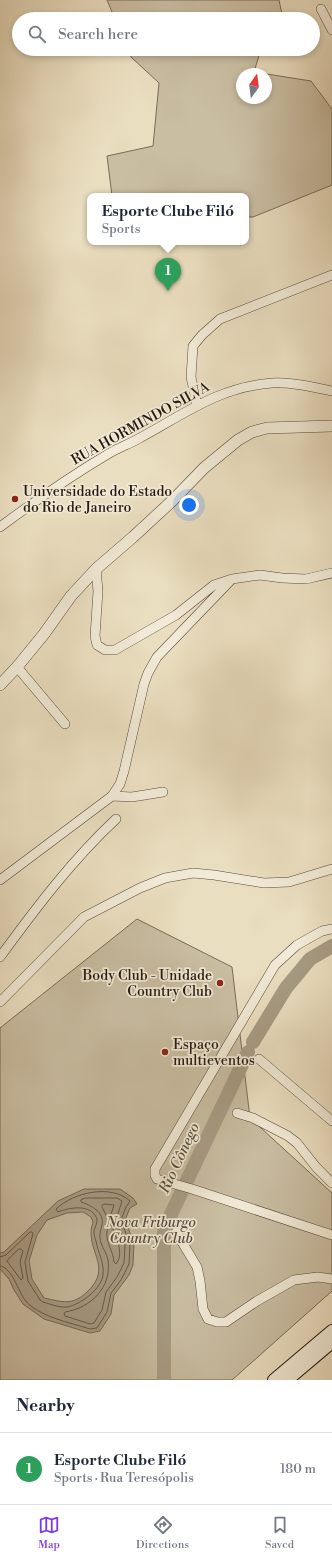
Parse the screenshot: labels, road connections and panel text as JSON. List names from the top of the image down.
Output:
{
  "streets": {
    "street": ["RUA HORMINDO SILVA"]
  },
  "water": ["Rio Cônego"],
  "parks": ["Nova Friburgo Country Club"],
  "places": ["Universidade do Estado do Rio de Janeiro", "Body Club - Unidade Country Club", "Espaço multieventos"],
  "north": "top",
  "page": {
    "search": "Search here",
    "popup": ["Esporte Clube Filó", "Sports"],
    "pins": "1",
    "heading": "Nearby",
    "list": [
      {
        "mark": "1",
        "name": "Esporte Clube Filó",
        "note": "Sports · Rua Teresópolis",
        "value": "180 m"
      }
    ],
    "nav": ["Map", "Directions", "Saved"]
  }
}
